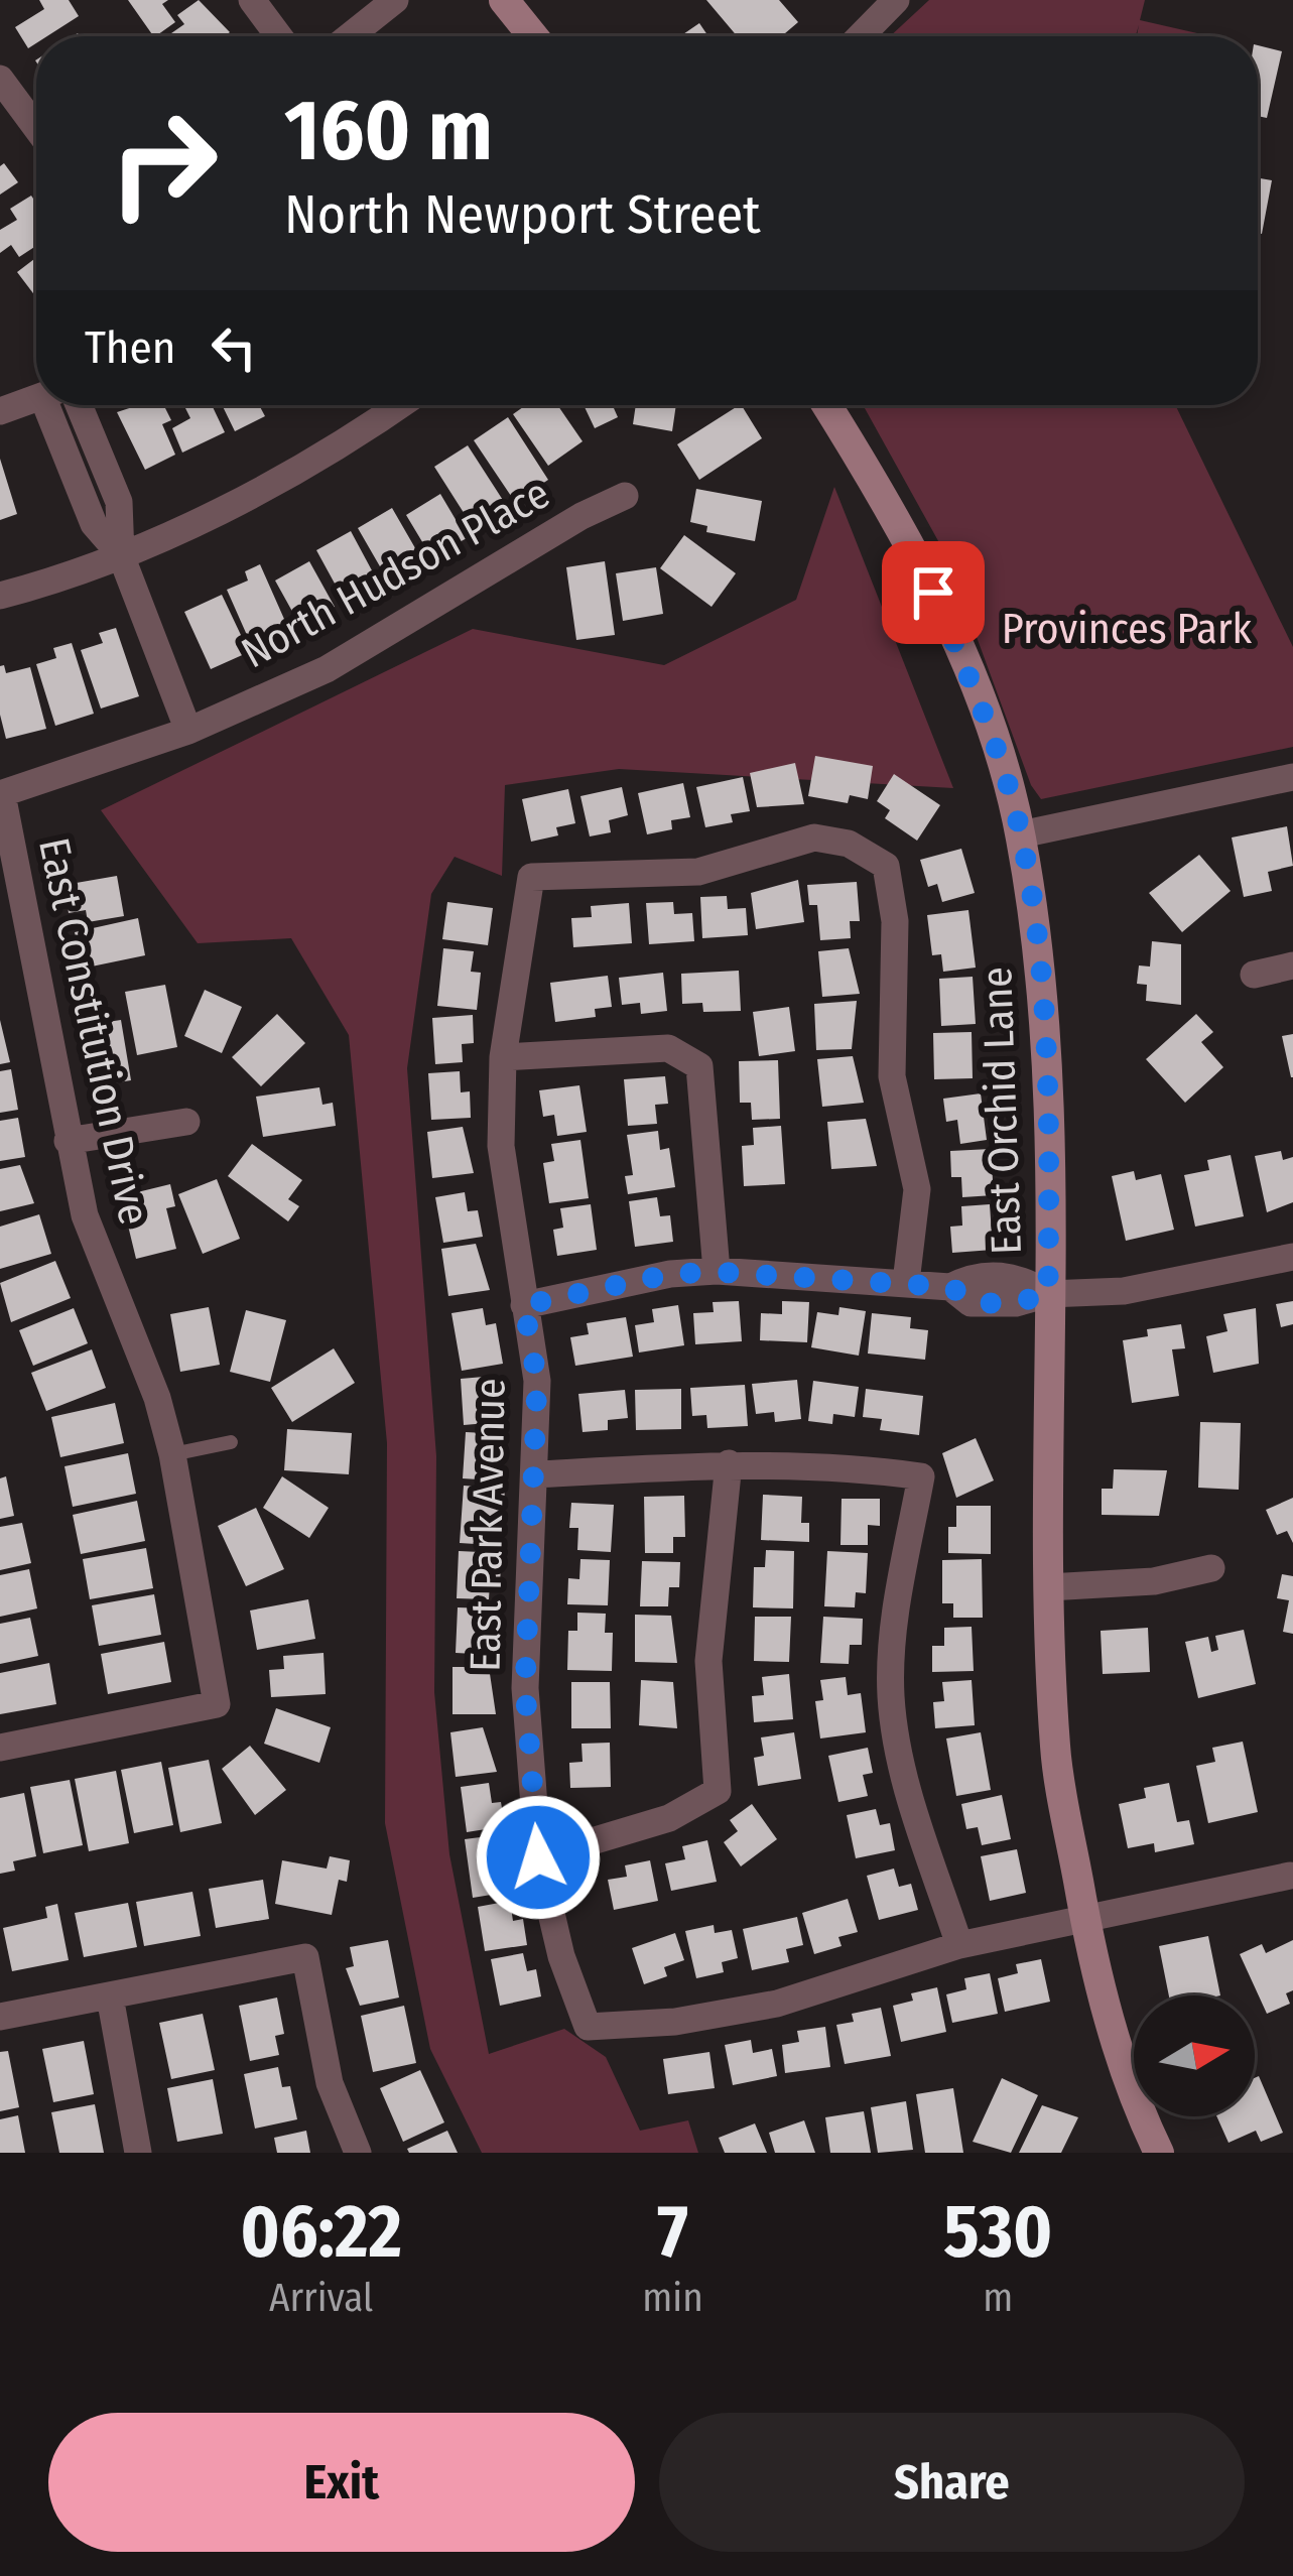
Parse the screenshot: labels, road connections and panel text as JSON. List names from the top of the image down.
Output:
{
  "streets": {
    "street": [
      "North Hudson Place",
      "East Constitution Drive",
      "East Orchid Lane",
      "East Park Avenue"
    ]
  },
  "crossings": [
    ["North Hudson Place", "East Constitution Drive"]
  ],
  "parks": ["Provinces Park"],
  "north": "right",
  "page": {
    "turn": ["160 m", "North Newport Street"],
    "then": "Then",
    "eta": [
      "06:22",
      "Arrival",
      "7",
      "min",
      "530",
      "m"
    ],
    "buttons": ["Exit", "Share"]
  }
}
